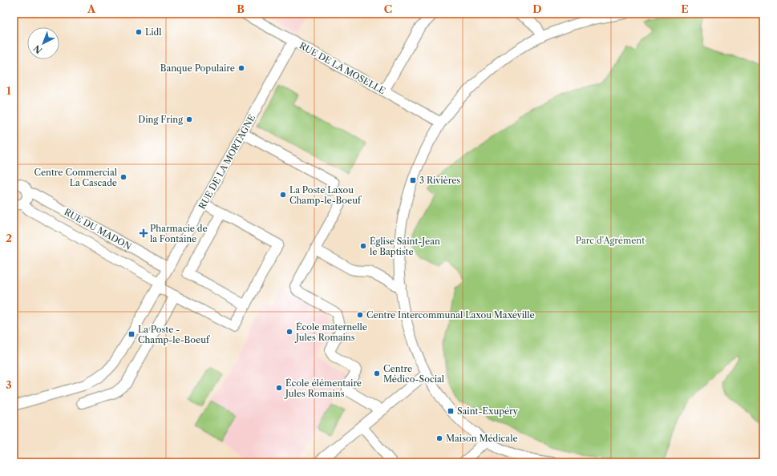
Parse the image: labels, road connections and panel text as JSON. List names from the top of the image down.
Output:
{
  "streets": {
    "street": ["RUE DE LA MOSELLE", "RUE DE LA MORTAGNE", "RUE DU MADON"]
  },
  "crossings": [
    ["RUE DE LA MOSELLE", "RUE DE LA MORTAGNE"],
    ["RUE DE LA MORTAGNE", "RUE DU MADON"]
  ],
  "parks": ["Parc d'Agrément"],
  "places": {
    "other": [
      "Lidl",
      "Banque Populaire",
      "Ding Fring",
      "Centre Commercial La Cascade",
      "La Poste Laxou Champ-le-Boeuf",
      "Église Saint-Jean le Baptiste",
      "Centre Intercommunal Laxou Maxéville",
      "École maternelle Jules Romains",
      "Centre Médico-Social",
      "École élémentaire Jules Romains",
      "Maison Médicale"
    ],
    "transit": ["3 Rivières", "La Poste - Champ-le-Boeuf", "Saint-Exupéry"],
    "health": ["Pharmacie de la Fontaine"]
  },
  "north": "bottom left",
  "grid": {
    "columns": [
      "A",
      "B",
      "C",
      "D",
      "E"
    ],
    "rows": ["1", "2", "3"]
  }
}
